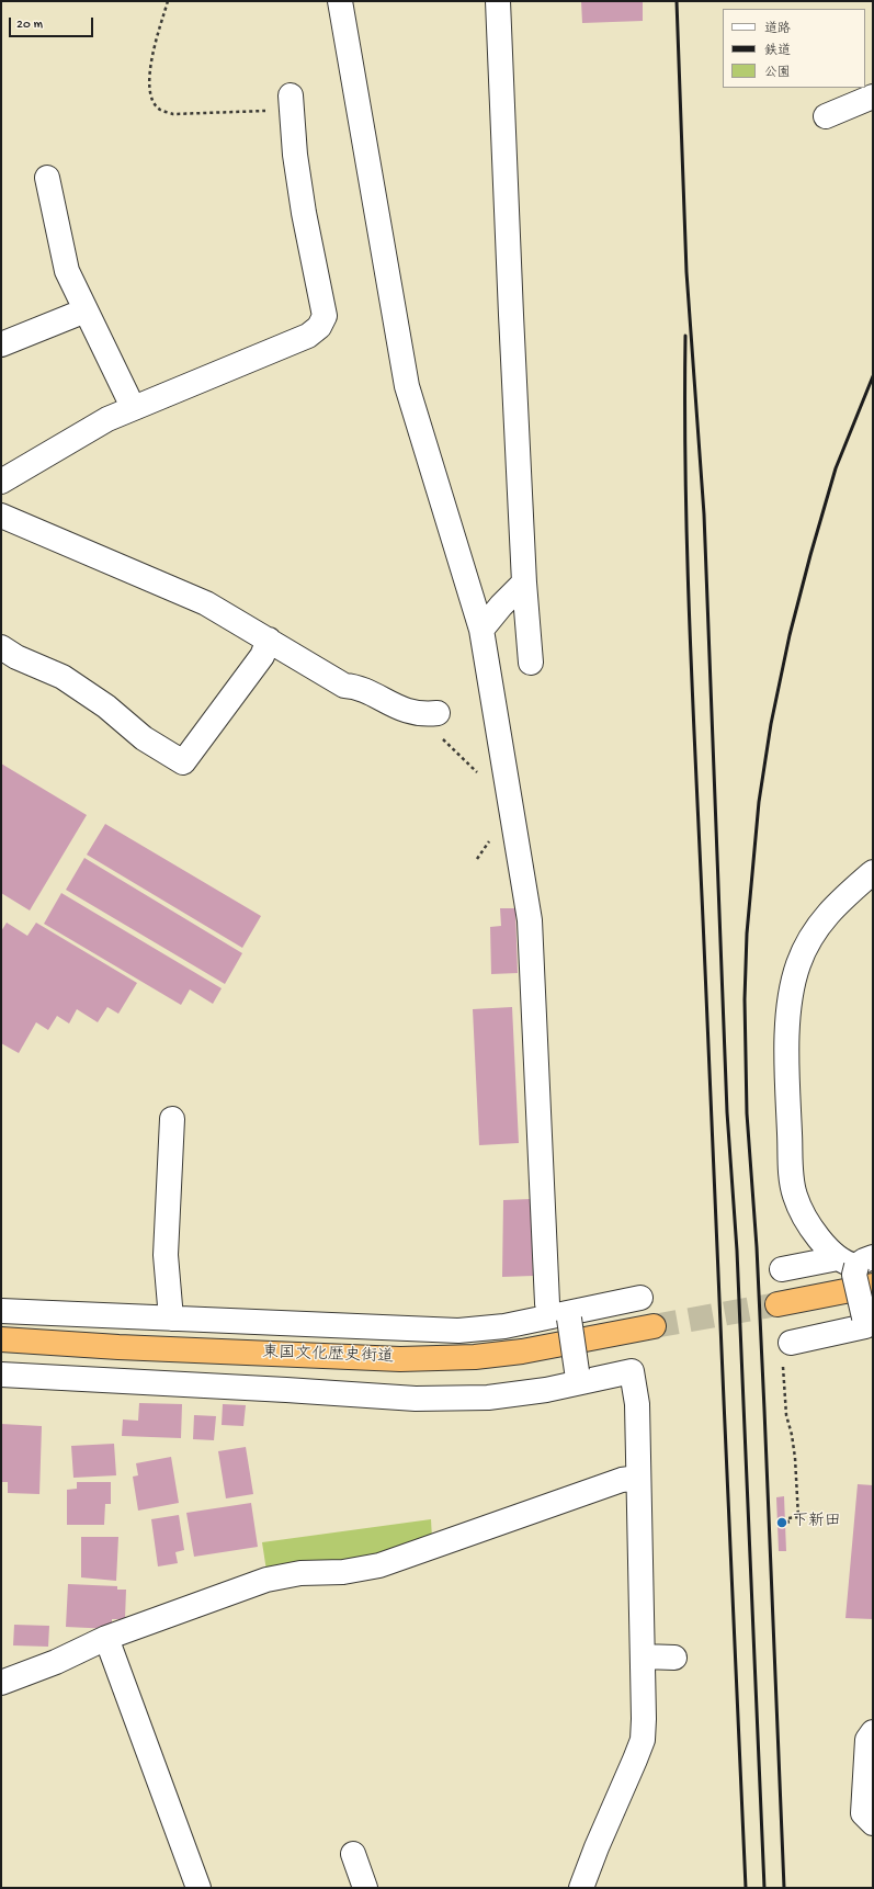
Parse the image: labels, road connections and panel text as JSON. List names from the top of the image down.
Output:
{
  "streets": {
    "highway": ["東国文化歴史街道"]
  },
  "places": ["下新田"],
  "legend": ["道路", "鉄道", "公園"],
  "scale_bar": "20 m"
}
